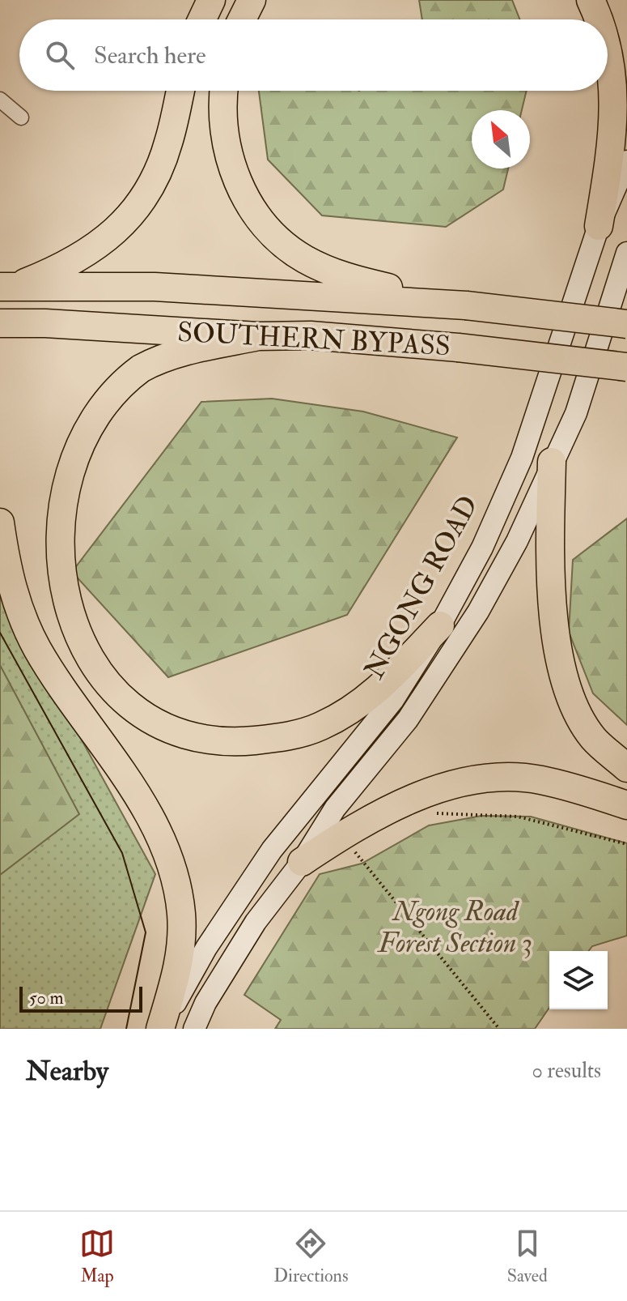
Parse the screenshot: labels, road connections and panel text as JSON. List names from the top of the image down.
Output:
{
  "streets": {
    "highway": ["SOUTHERN BYPASS"],
    "main road": ["NGONG ROAD"]
  },
  "parks": ["Ngong Road Forest Section 3"],
  "scale_bar": "50 m",
  "north": "top left",
  "page": {
    "search": "Search here",
    "scale": "50 m",
    "heading": ["Nearby", "0 results"],
    "nav": ["Map", "Directions", "Saved"]
  }
}
